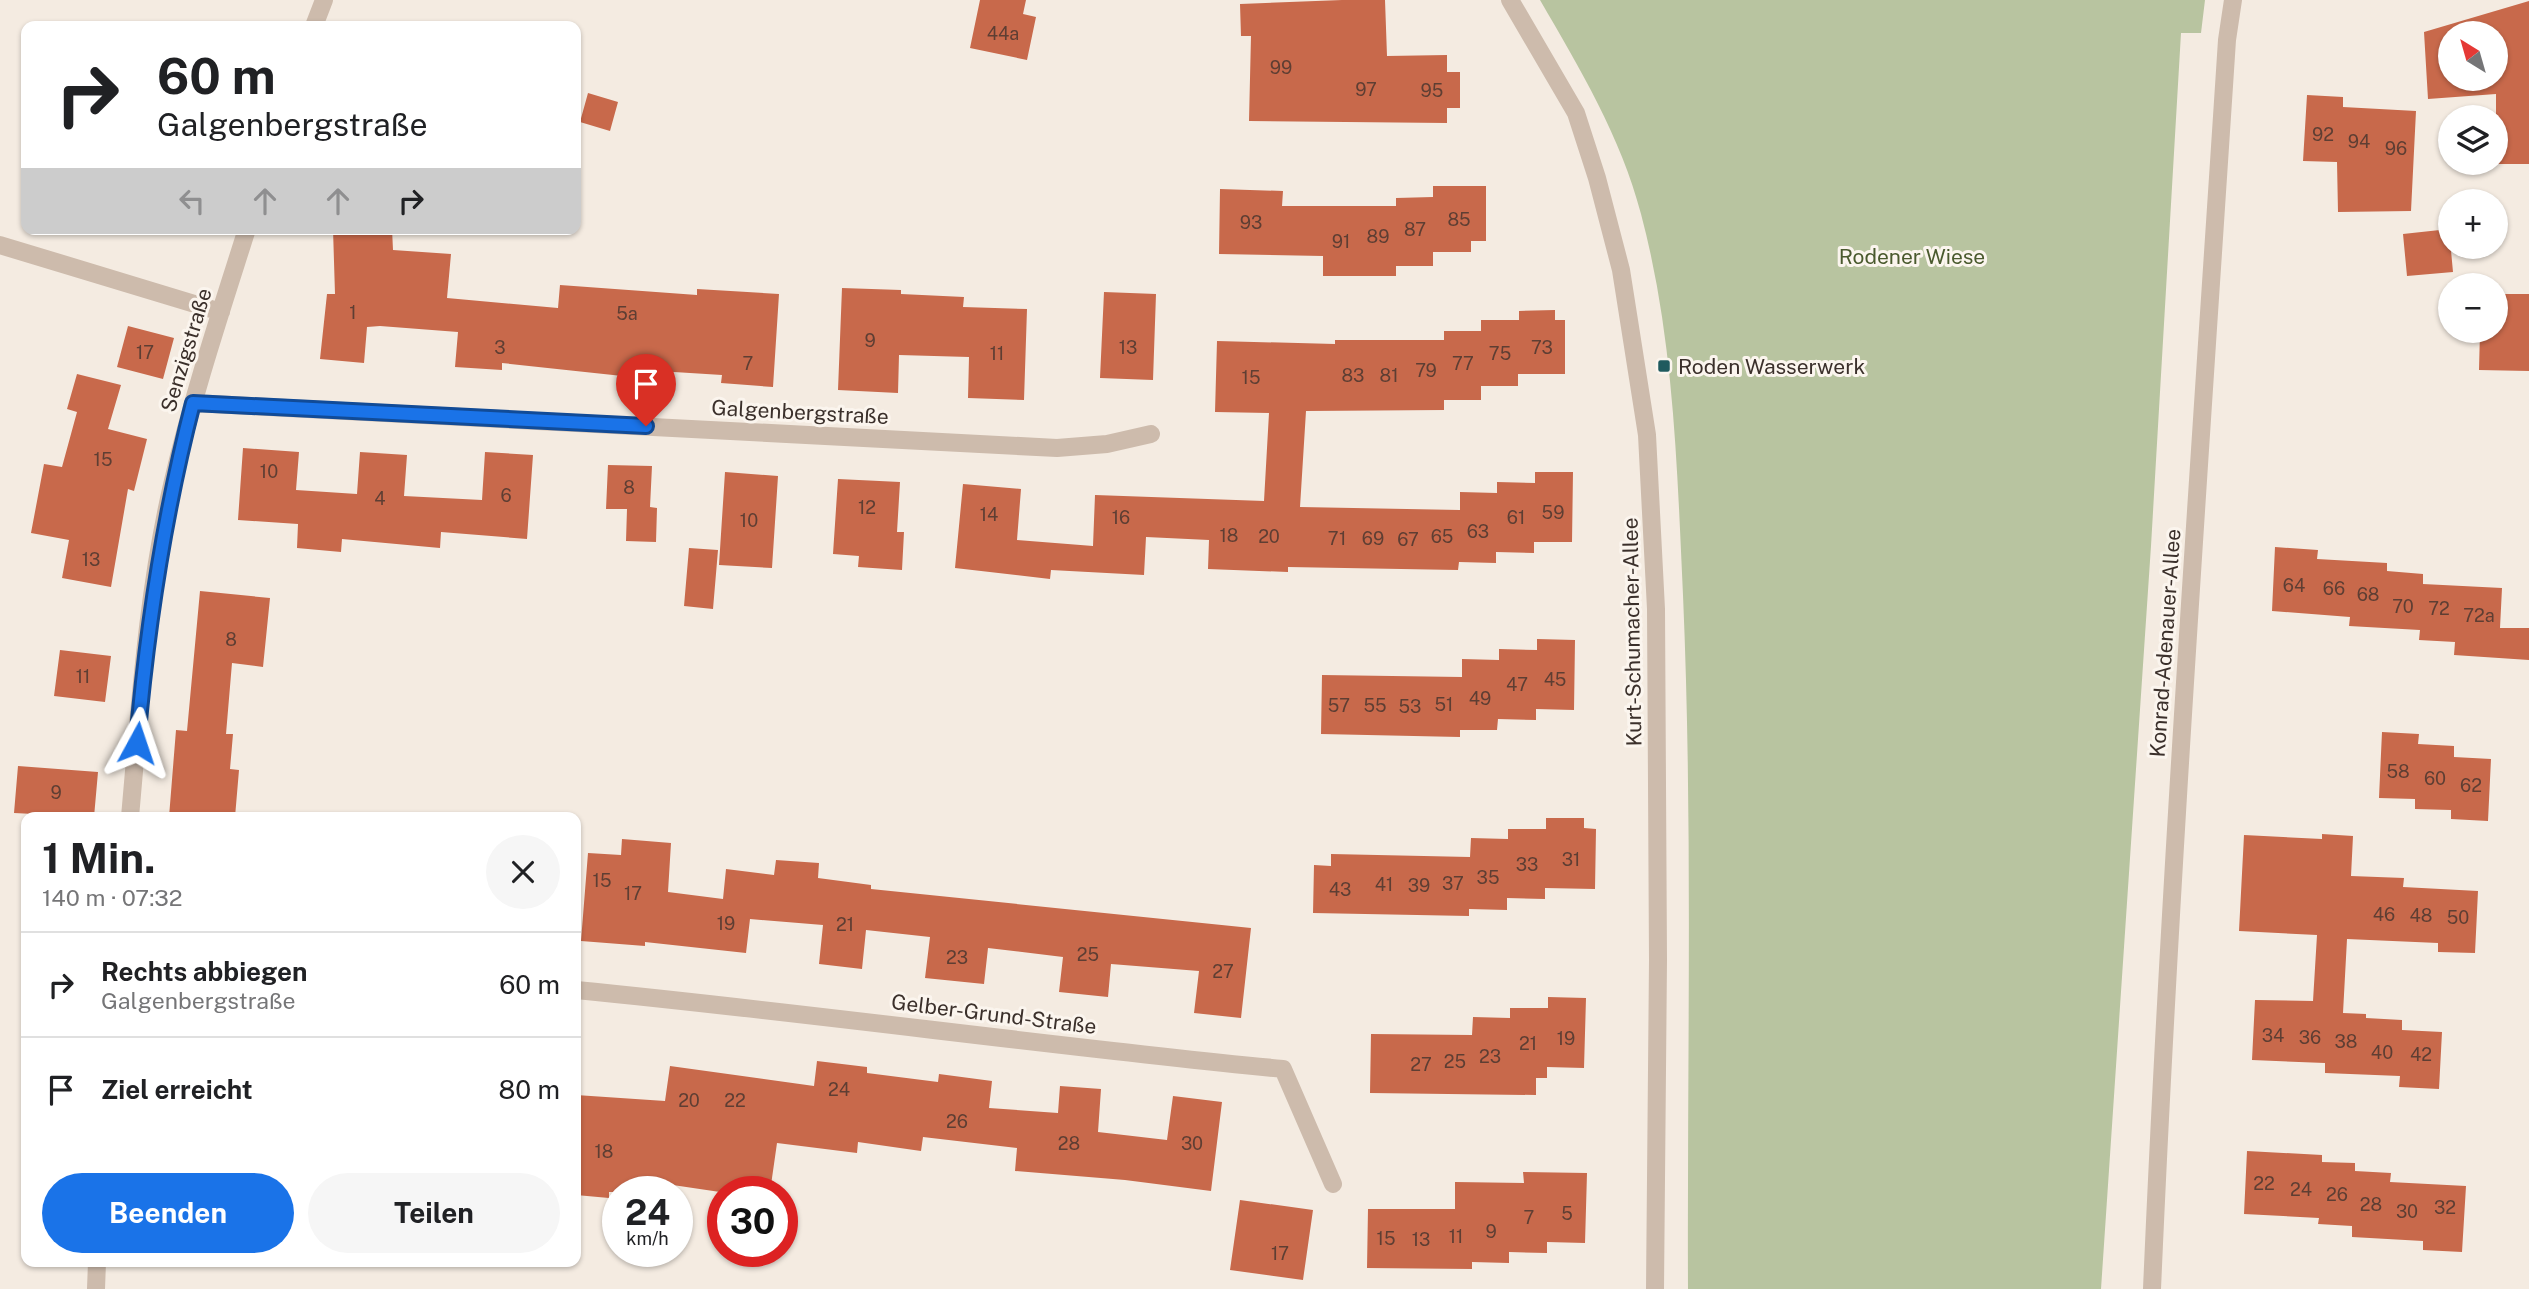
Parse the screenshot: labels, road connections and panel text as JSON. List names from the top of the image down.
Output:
{
  "streets": {
    "street": [
      "Senzigstraße",
      "Galgenbergstraße",
      "Kurt-Schumacher-Allee",
      "Konrad-Adenauer-Allee",
      "Gelber-Grund-Straße"
    ]
  },
  "crossings": [
    ["Senzigstraße", "Galgenbergstraße"]
  ],
  "parks": ["Rodener Wiese"],
  "places": {
    "transit": ["Roden Wasserwerk"]
  },
  "house_numbers": [
    "44a",
    "99",
    "97",
    "95",
    "92",
    "94",
    "96",
    "85",
    "93",
    "87",
    "89",
    "91",
    "1",
    "5a",
    "9",
    "3",
    "13",
    "73",
    "17",
    "11",
    "75",
    "7",
    "77",
    "79",
    "83",
    "81",
    "15",
    "15",
    "10",
    "8",
    "6",
    "4",
    "12",
    "59",
    "14",
    "16",
    "61",
    "10",
    "63",
    "18",
    "20",
    "65",
    "71",
    "69",
    "67",
    "13",
    "64",
    "66",
    "68",
    "70",
    "72",
    "72a",
    "8",
    "11",
    "45",
    "47",
    "49",
    "51",
    "57",
    "55",
    "53",
    "58",
    "60",
    "62",
    "9",
    "31",
    "33",
    "35",
    "15",
    "37",
    "41",
    "39",
    "43",
    "17",
    "46",
    "48",
    "50",
    "19",
    "21",
    "25",
    "23",
    "27",
    "34",
    "36",
    "19",
    "38",
    "21",
    "40",
    "42",
    "23",
    "25",
    "27",
    "24",
    "20",
    "22",
    "26",
    "28",
    "30",
    "18",
    "22",
    "24",
    "26",
    "28",
    "32",
    "30",
    "5",
    "7",
    "9",
    "11",
    "15",
    "13",
    "17"
  ],
  "north": "top left",
  "page": {
    "map_buttons": ["+", "−"],
    "turn": ["60 m", "Galgenbergstraße"],
    "heading": ["1 Min.", "140 m · 07:32"],
    "list": [
      {
        "name": "Rechts abbiegen",
        "note": "Galgenbergstraße",
        "value": "60 m"
      },
      {
        "name": "Ziel erreicht",
        "value": "80 m"
      }
    ],
    "buttons": ["Beenden", "Teilen"],
    "speed": "24 km/h",
    "limit": "30"
  }
}
